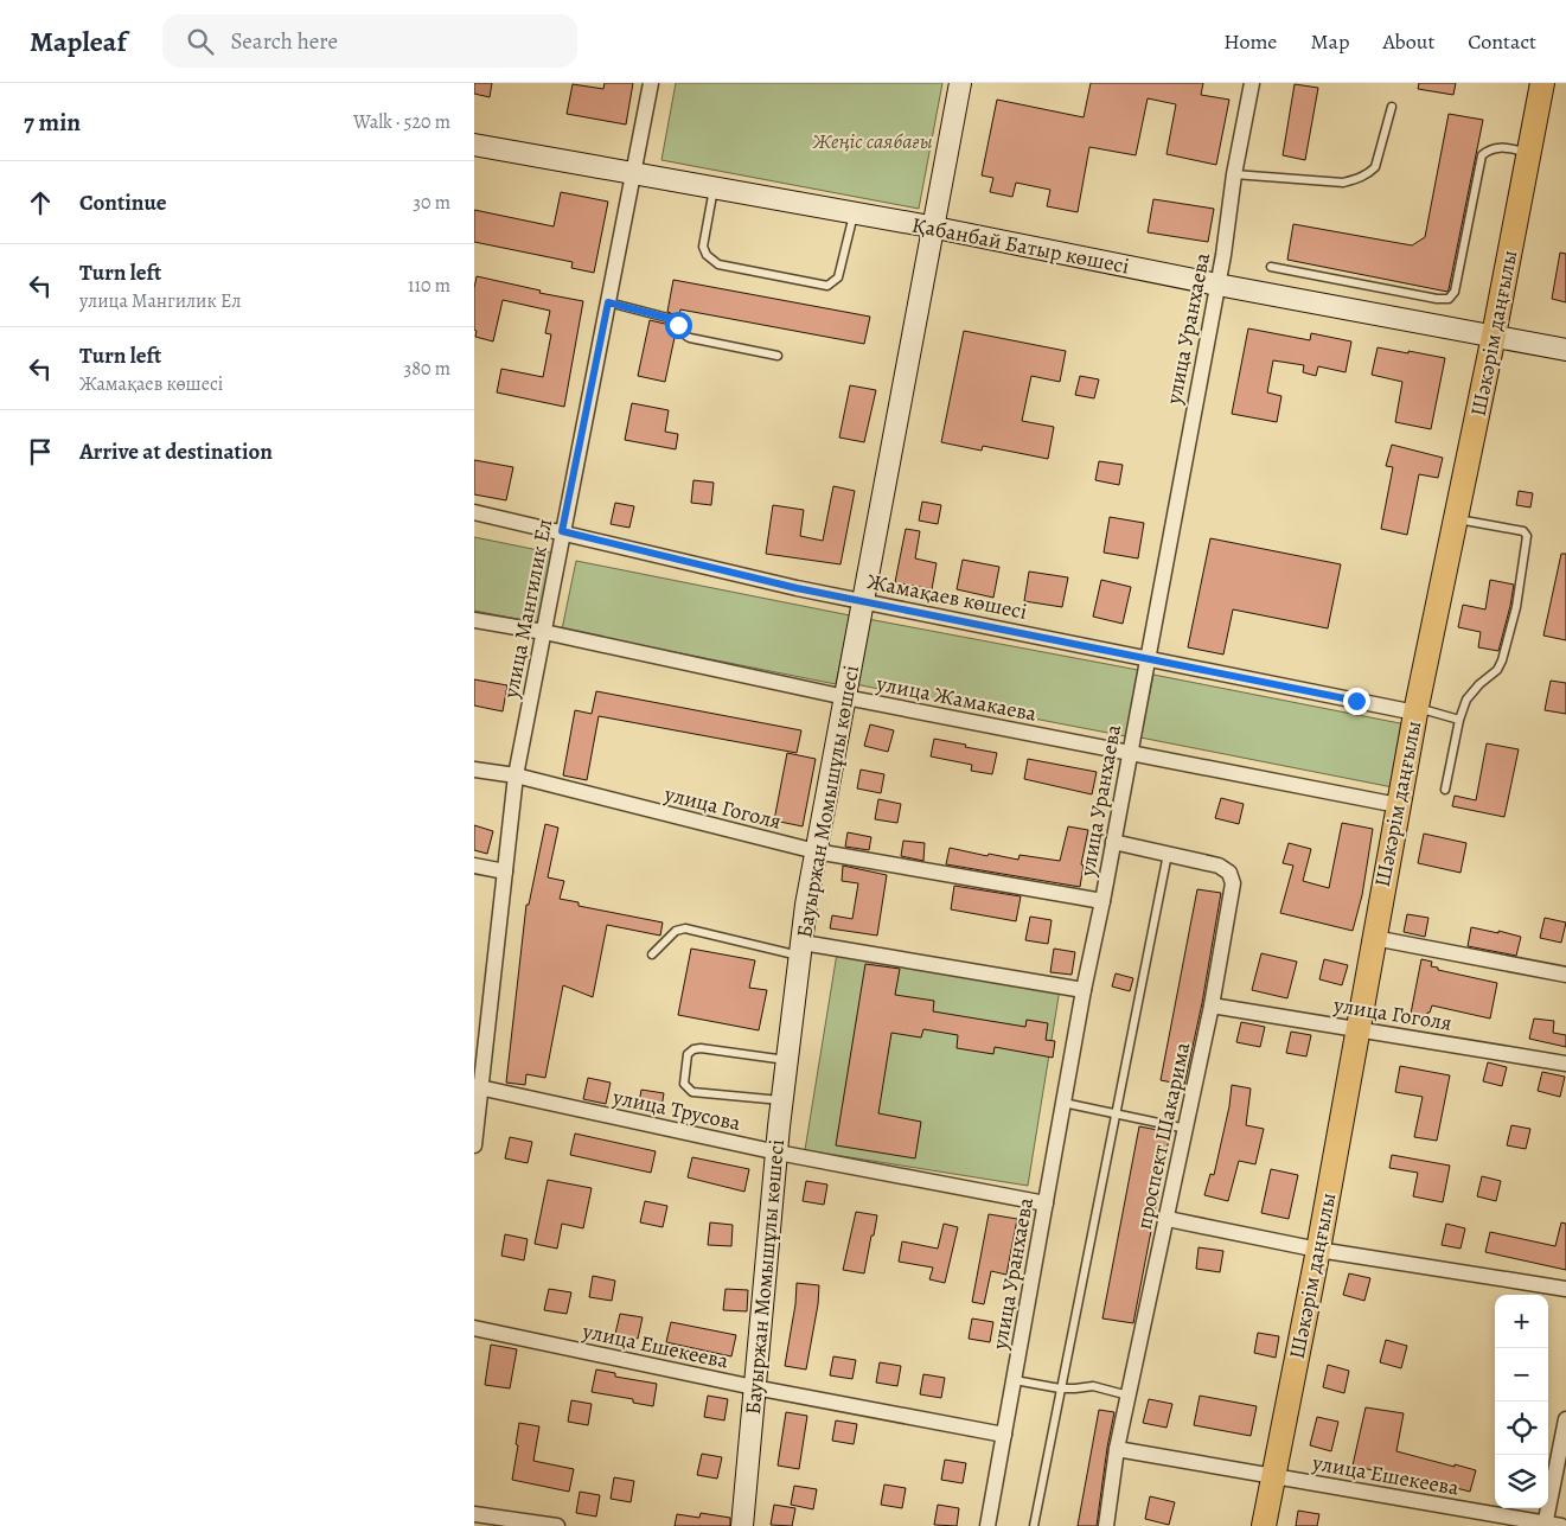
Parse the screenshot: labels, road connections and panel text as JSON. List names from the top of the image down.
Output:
{
  "streets": {
    "main road": ["Шәкәрім даңғылы"],
    "street": [
      "Қабанбай Батыр көшесі",
      "улица Уранхаева",
      "Жамақаев көшесі",
      "улица Мангилик Ел",
      "улица Жамакаева",
      "Бауыржан Момышұлы көшесі",
      "улица Гоголя",
      "улица Трусова",
      "проспект Шакарима",
      "улица Ешекеева"
    ]
  },
  "crossings": [
    ["Қабанбай Батыр көшесі", "улица Уранхаева"],
    ["Қабанбай Батыр көшесі", "Шәкәрім даңғылы"],
    ["Қабанбай Батыр көшесі", "улица Мангилик Ел"],
    ["Қабанбай Батыр көшесі", "Бауыржан Момышұлы көшесі"],
    ["улица Уранхаева", "Жамақаев көшесі"],
    ["улица Уранхаева", "улица Жамакаева"],
    ["улица Уранхаева", "улица Гоголя"],
    ["улица Уранхаева", "улица Трусова"],
    ["улица Уранхаева", "проспект Шакарима"],
    ["улица Уранхаева", "улица Ешекеева"],
    ["Шәкәрім даңғылы", "Жамақаев көшесі"],
    ["Шәкәрім даңғылы", "улица Жамакаева"],
    ["Шәкәрім даңғылы", "улица Гоголя"],
    ["Шәкәрім даңғылы", "улица Ешекеева"],
    ["Жамақаев көшесі", "улица Мангилик Ел"],
    ["Жамақаев көшесі", "Бауыржан Момышұлы көшесі"],
    ["улица Мангилик Ел", "улица Жамакаева"],
    ["улица Мангилик Ел", "улица Гоголя"],
    ["улица Мангилик Ел", "улица Трусова"],
    ["улица Жамакаева", "Бауыржан Момышұлы көшесі"],
    ["Бауыржан Момышұлы көшесі", "улица Гоголя"],
    ["Бауыржан Момышұлы көшесі", "улица Трусова"],
    ["Бауыржан Момышұлы көшесі", "улица Ешекеева"],
    ["улица Гоголя", "проспект Шакарима"],
    ["проспект Шакарима", "улица Ешекеева"]
  ],
  "parks": ["Жеңіс саябағы"],
  "page": {
    "header": "Mapleaf",
    "search": "Search here",
    "nav": [
      "Home",
      "Map",
      "About",
      "Contact"
    ],
    "heading": ["7 min", "Walk · 520 m"],
    "list": [
      ["Continue", "30 m"],
      ["Turn left", "улица Мангилик Ел", "110 m"],
      ["Turn left", "Жамақаев көшесі", "380 m"],
      "Arrive at destination"
    ],
    "map_buttons": ["+", "−"]
  }
}
